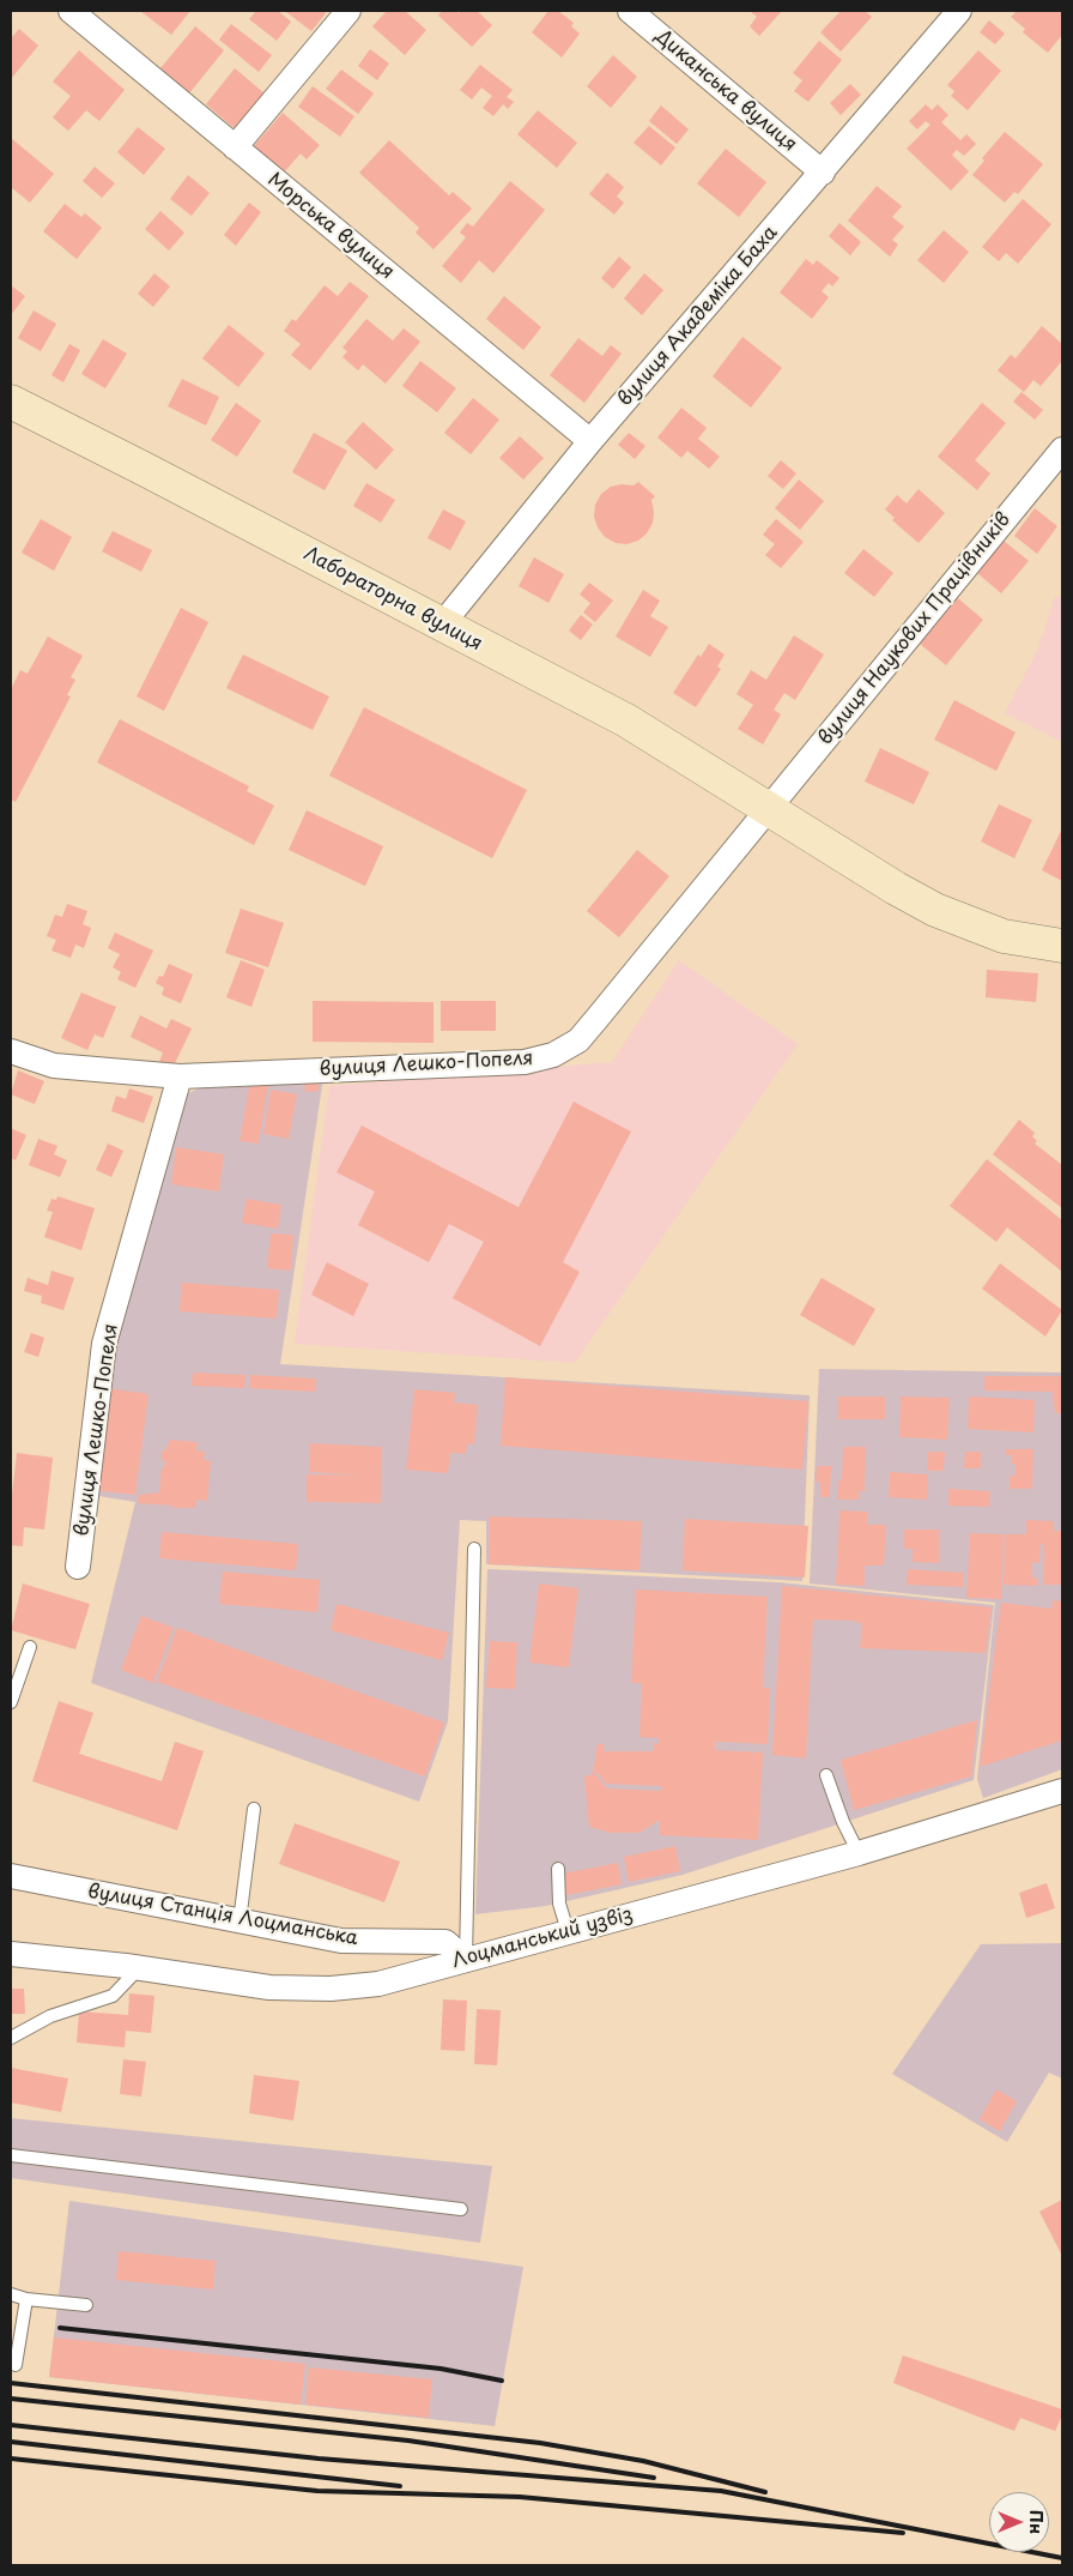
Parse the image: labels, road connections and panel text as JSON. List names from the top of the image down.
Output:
{
  "streets": {
    "main road": ["Лабораторна вулиця"],
    "street": [
      "Диканська вулиця",
      "Морська вулиця",
      "вулиця Академіка Баха",
      "вулиця Наукових Працівників",
      "вулиця Лешко-Попеля",
      "вулиця Станція Лоцманська",
      "Лоцманський узвіз"
    ]
  },
  "crossings": [
    ["Диканська вулиця", "вулиця Академіка Баха"],
    ["Морська вулиця", "вулиця Академіка Баха"],
    ["вулиця Академіка Баха", "Лабораторна вулиця"],
    ["Лабораторна вулиця", "вулиця Наукових Працівників"],
    ["Лабораторна вулиця", "вулиця Лешко-Попеля"],
    ["вулиця Наукових Працівників", "вулиця Лешко-Попеля"],
    ["вулиця Станція Лоцманська", "Лоцманський узвіз"]
  ],
  "north": "right"
}
